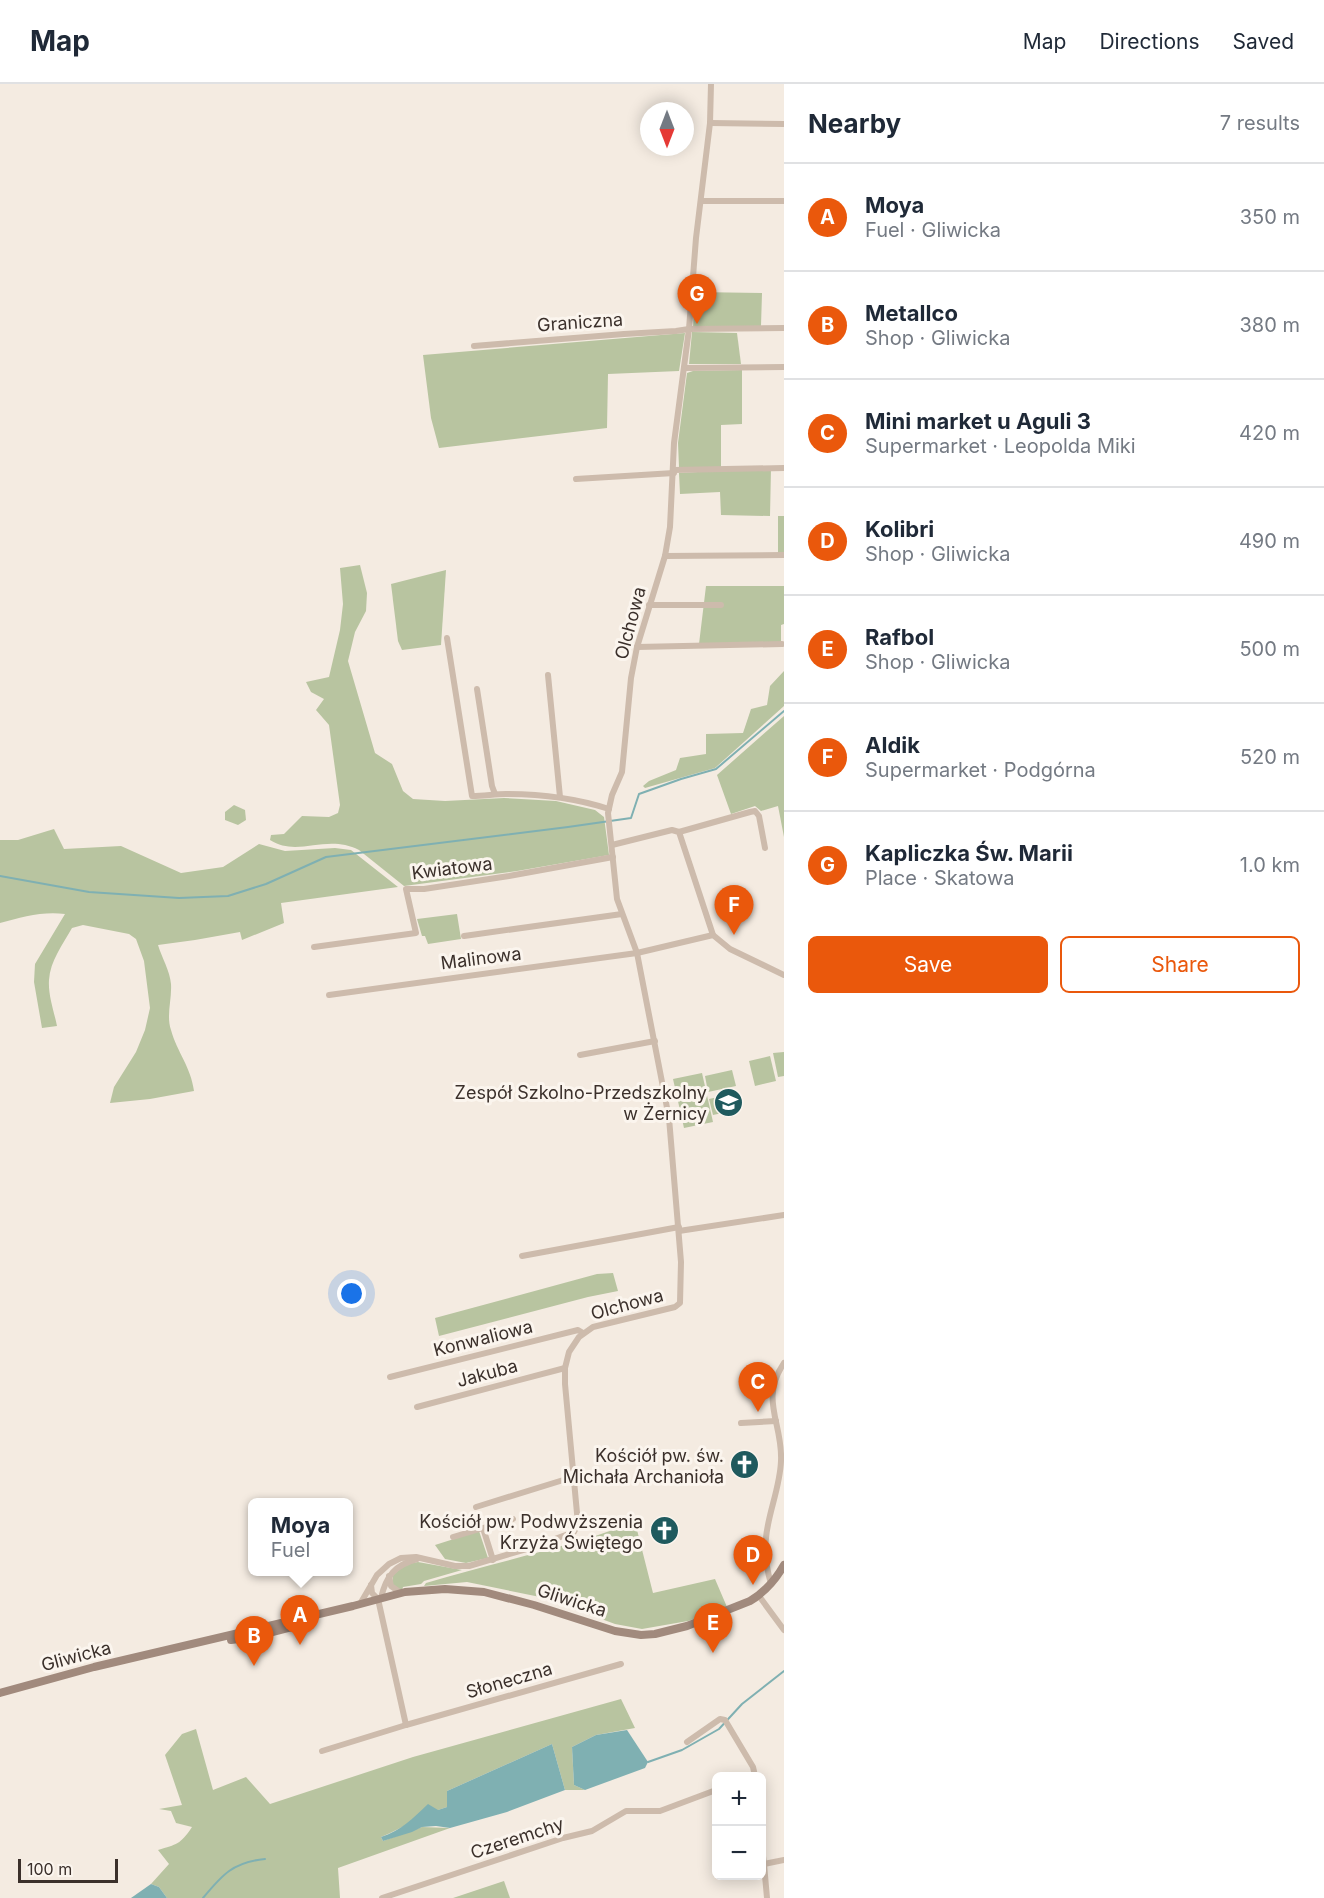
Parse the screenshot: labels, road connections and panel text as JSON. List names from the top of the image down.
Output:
{
  "streets": {
    "street": [
      "Graniczna",
      "Olchowa",
      "Kwiatowa",
      "Malinowa",
      "Konwaliowa",
      "Jakuba",
      "Gliwicka",
      "Słoneczna",
      "Czeremchy"
    ]
  },
  "crossings": [
    ["Graniczna", "Olchowa"],
    ["Olchowa", "Kwiatowa"],
    ["Olchowa", "Malinowa"],
    ["Olchowa", "Konwaliowa"],
    ["Olchowa", "Jakuba"],
    ["Olchowa", "Gliwicka"]
  ],
  "places": {
    "school or university": ["Zespół Szkolno-Przedszkolny w Żernicy"],
    "church": ["Kościół pw. św. Michała Archanioła", "Kościół pw. Podwyższenia Krzyża Świętego"]
  },
  "scale_bar": "100 m",
  "north": "bottom",
  "page": {
    "header": "Map",
    "nav": ["Map", "Directions", "Saved"],
    "heading": ["Nearby", "7 results"],
    "list": [
      {
        "mark": "A",
        "name": "Moya",
        "note": "Fuel · Gliwicka",
        "value": "350 m"
      },
      {
        "mark": "B",
        "name": "Metallco",
        "note": "Shop · Gliwicka",
        "value": "380 m"
      },
      {
        "mark": "C",
        "name": "Mini market u Aguli 3",
        "note": "Supermarket · Leopolda Miki",
        "value": "420 m"
      },
      {
        "mark": "D",
        "name": "Kolibri",
        "note": "Shop · Gliwicka",
        "value": "490 m"
      },
      {
        "mark": "E",
        "name": "Rafbol",
        "note": "Shop · Gliwicka",
        "value": "500 m"
      },
      {
        "mark": "F",
        "name": "Aldik",
        "note": "Supermarket · Podgórna",
        "value": "520 m"
      },
      {
        "mark": "G",
        "name": "Kapliczka Św. Marii",
        "note": "Place · Skatowa",
        "value": "1.0 km"
      }
    ],
    "pins": [
      "G",
      "F",
      "C",
      "D",
      "A",
      "E",
      "B"
    ],
    "buttons": ["Save", "Share"],
    "popup": ["Moya", "Fuel"],
    "map_buttons": ["+", "−"],
    "scale": "100 m"
  }
}
